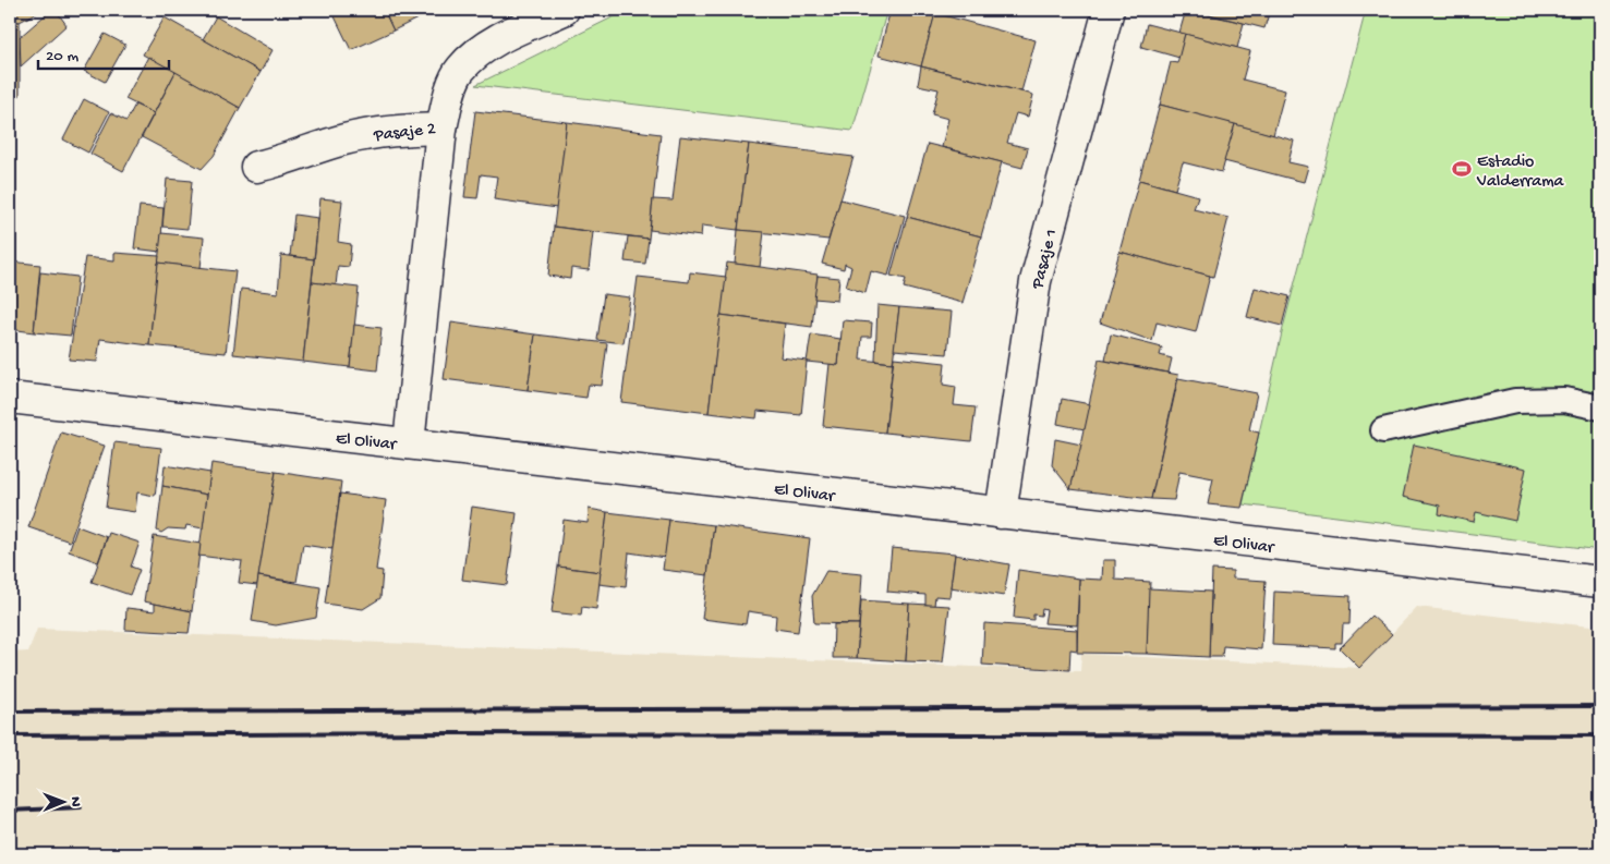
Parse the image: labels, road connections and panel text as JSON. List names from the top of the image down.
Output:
{
  "streets": {
    "street": ["Pasaje 2", "Pasaje 1", "El Olivar"]
  },
  "crossings": [
    ["Pasaje 1", "El Olivar"]
  ],
  "places": {
    "sports": ["Estadio Valderrama"]
  },
  "scale_bar": "20 m",
  "north": "right"
}
